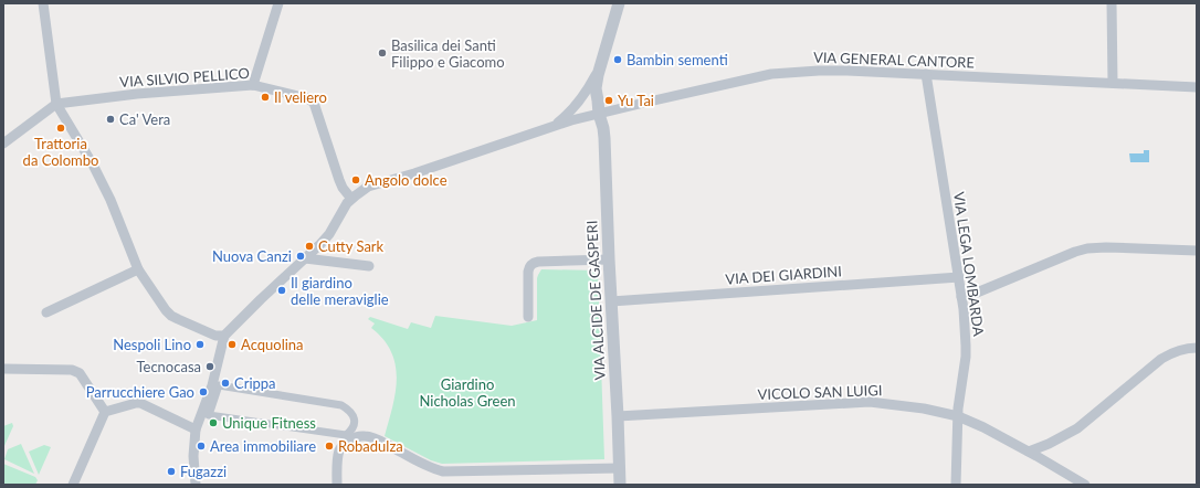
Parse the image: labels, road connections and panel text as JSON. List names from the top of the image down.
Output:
{
  "streets": {
    "street": [
      "VIA GENERAL CANTORE",
      "VIA SILVIO PELLICO",
      "VIA LEGA LOMBARDA",
      "VIA DEI GIARDINI",
      "VIA ALCIDE DE GASPERI",
      "VICOLO SAN LUIGI"
    ]
  },
  "crossings": [
    ["VIA GENERAL CANTORE", "VIA SILVIO PELLICO"],
    ["VIA GENERAL CANTORE", "VIA LEGA LOMBARDA"],
    ["VIA GENERAL CANTORE", "VIA ALCIDE DE GASPERI"],
    ["VIA LEGA LOMBARDA", "VIA DEI GIARDINI"],
    ["VIA LEGA LOMBARDA", "VICOLO SAN LUIGI"],
    ["VIA DEI GIARDINI", "VIA ALCIDE DE GASPERI"],
    ["VIA ALCIDE DE GASPERI", "VICOLO SAN LUIGI"]
  ],
  "parks": ["Giardino Nicholas Green"],
  "places": [
    "Basilica dei Santi Filippo e Giacomo",
    "Bambin sementi",
    "Il veliero",
    "Yu Tai",
    "Ca' Vera",
    "Trattoria da Colombo",
    "Angolo dolce",
    "Cutty Sark",
    "Nuova Canzi",
    "Il giardino delle meraviglie",
    "Nespoli Lino",
    "Acquolina",
    "Tecnocasa",
    "Crippa",
    "Parrucchiere Gao",
    "Unique Fitness",
    "Area immobiliare",
    "Robadulza",
    "Fugazzi"
  ]
}
